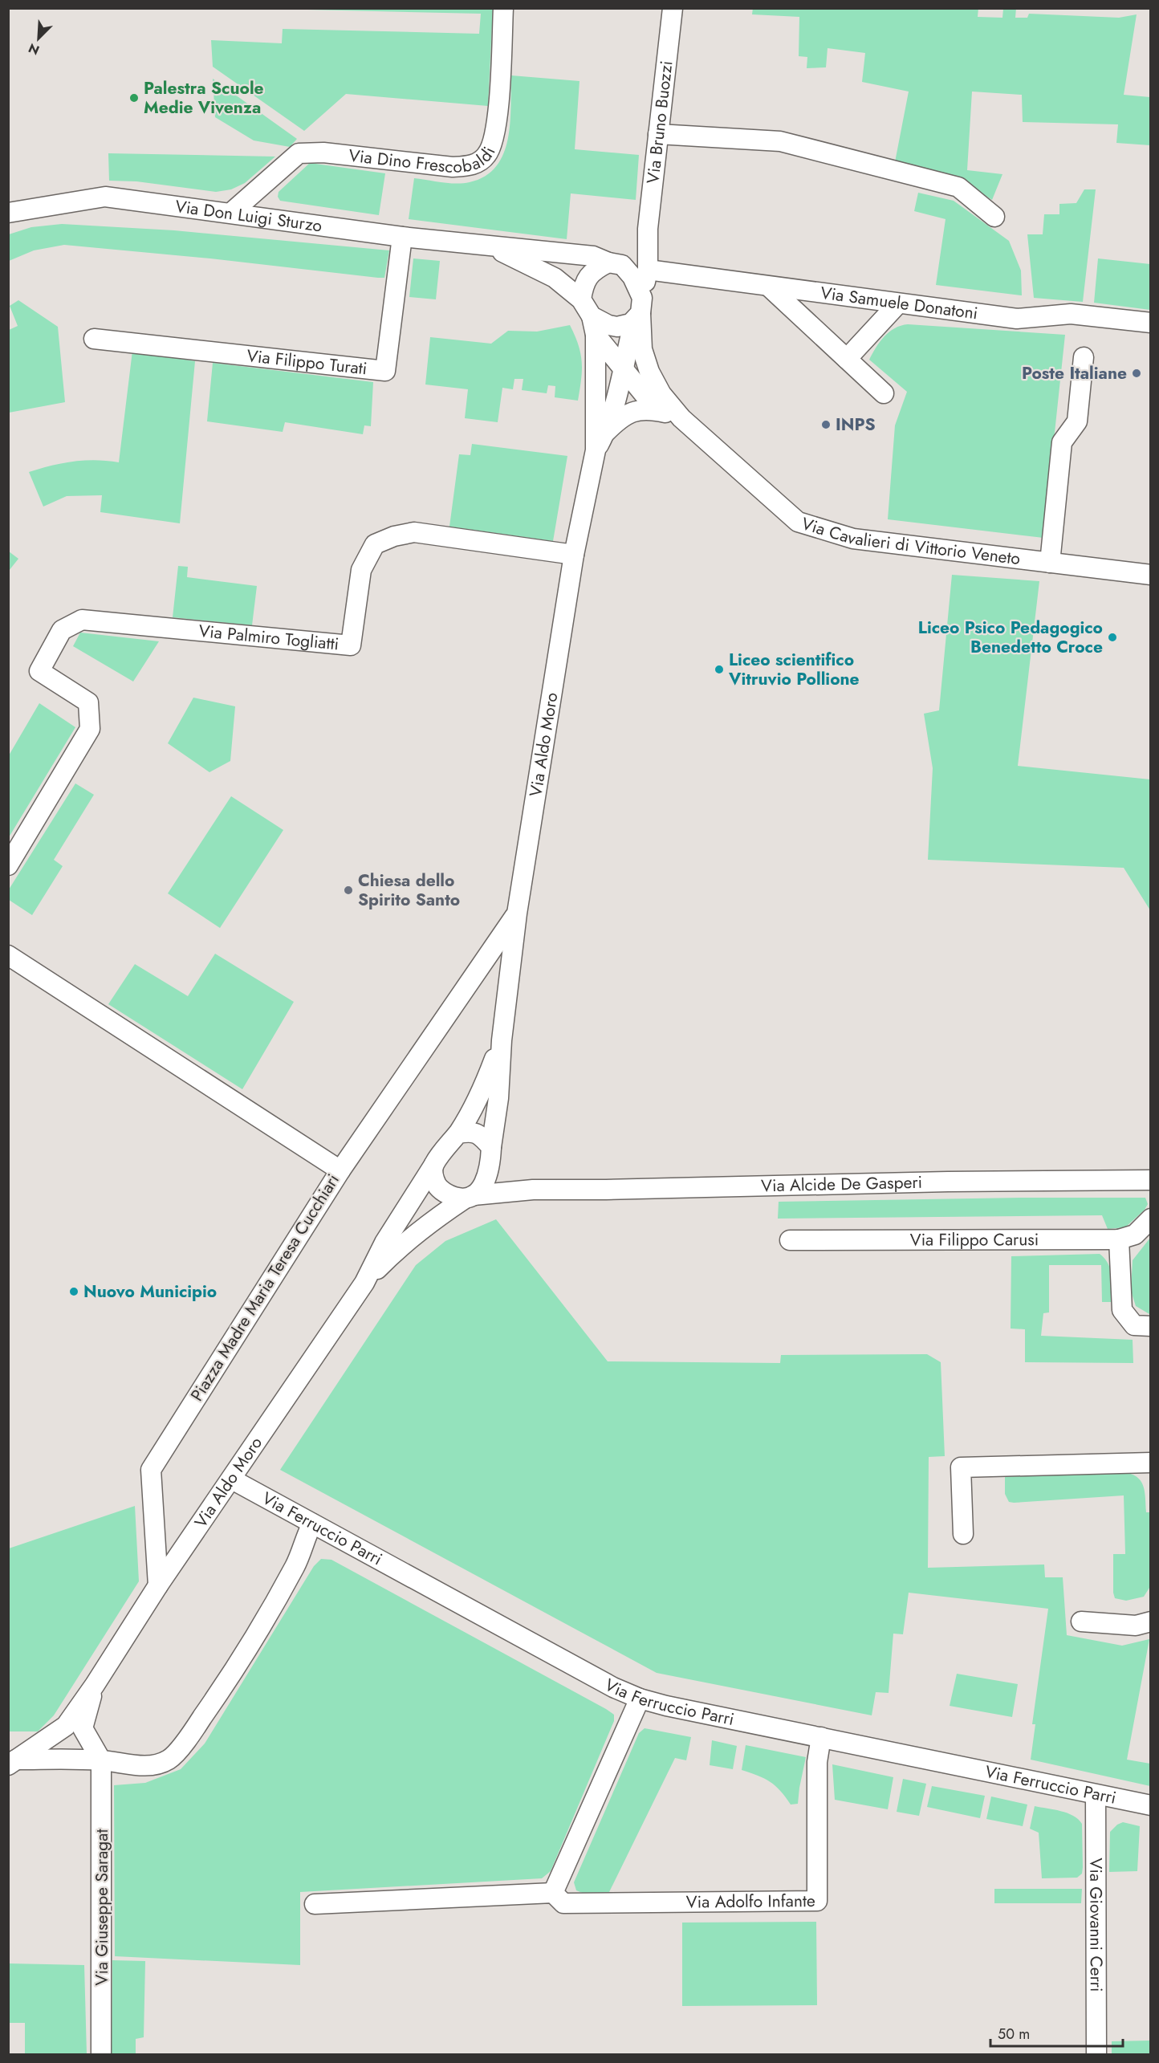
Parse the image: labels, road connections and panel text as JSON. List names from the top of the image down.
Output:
{
  "streets": {
    "street": [
      "Via Bruno Buozzi",
      "Via Dino Frescobaldi",
      "Via Don Luigi Sturzo",
      "Via Samuele Donatoni",
      "Via Filippo Turati",
      "Via Cavalieri di Vittorio Veneto",
      "Via Palmiro Togliatti",
      "Via Aldo Moro",
      "Via Alcide De Gasperi",
      "Via Filippo Carusi",
      "Piazza Madre Maria Teresa Cucchiari",
      "Via Ferruccio Parri",
      "Via Adolfo Infante",
      "Via Giuseppe Saragat",
      "Via Giovanni Cerri"
    ]
  },
  "crossings": [
    ["Via Bruno Buozzi", "Via Don Luigi Sturzo"],
    ["Via Bruno Buozzi", "Via Samuele Donatoni"],
    ["Via Dino Frescobaldi", "Via Don Luigi Sturzo"],
    ["Via Don Luigi Sturzo", "Via Filippo Turati"],
    ["Via Palmiro Togliatti", "Via Aldo Moro"],
    ["Via Aldo Moro", "Via Alcide De Gasperi"],
    ["Via Aldo Moro", "Piazza Madre Maria Teresa Cucchiari"],
    ["Via Aldo Moro", "Via Ferruccio Parri"],
    ["Via Aldo Moro", "Via Giuseppe Saragat"],
    ["Via Ferruccio Parri", "Via Adolfo Infante"],
    ["Via Ferruccio Parri", "Via Giovanni Cerri"]
  ],
  "places": [
    "Palestra Scuole Medie Vivenza",
    "Poste Italiane",
    "INPS",
    "Liceo Psico Pedagogico Benedetto Croce",
    "Liceo scientifico Vitruvio Pollione",
    "Chiesa dello Spirito Santo",
    "Nuovo Municipio"
  ],
  "scale_bar": "50 m",
  "north": "bottom left"
}
